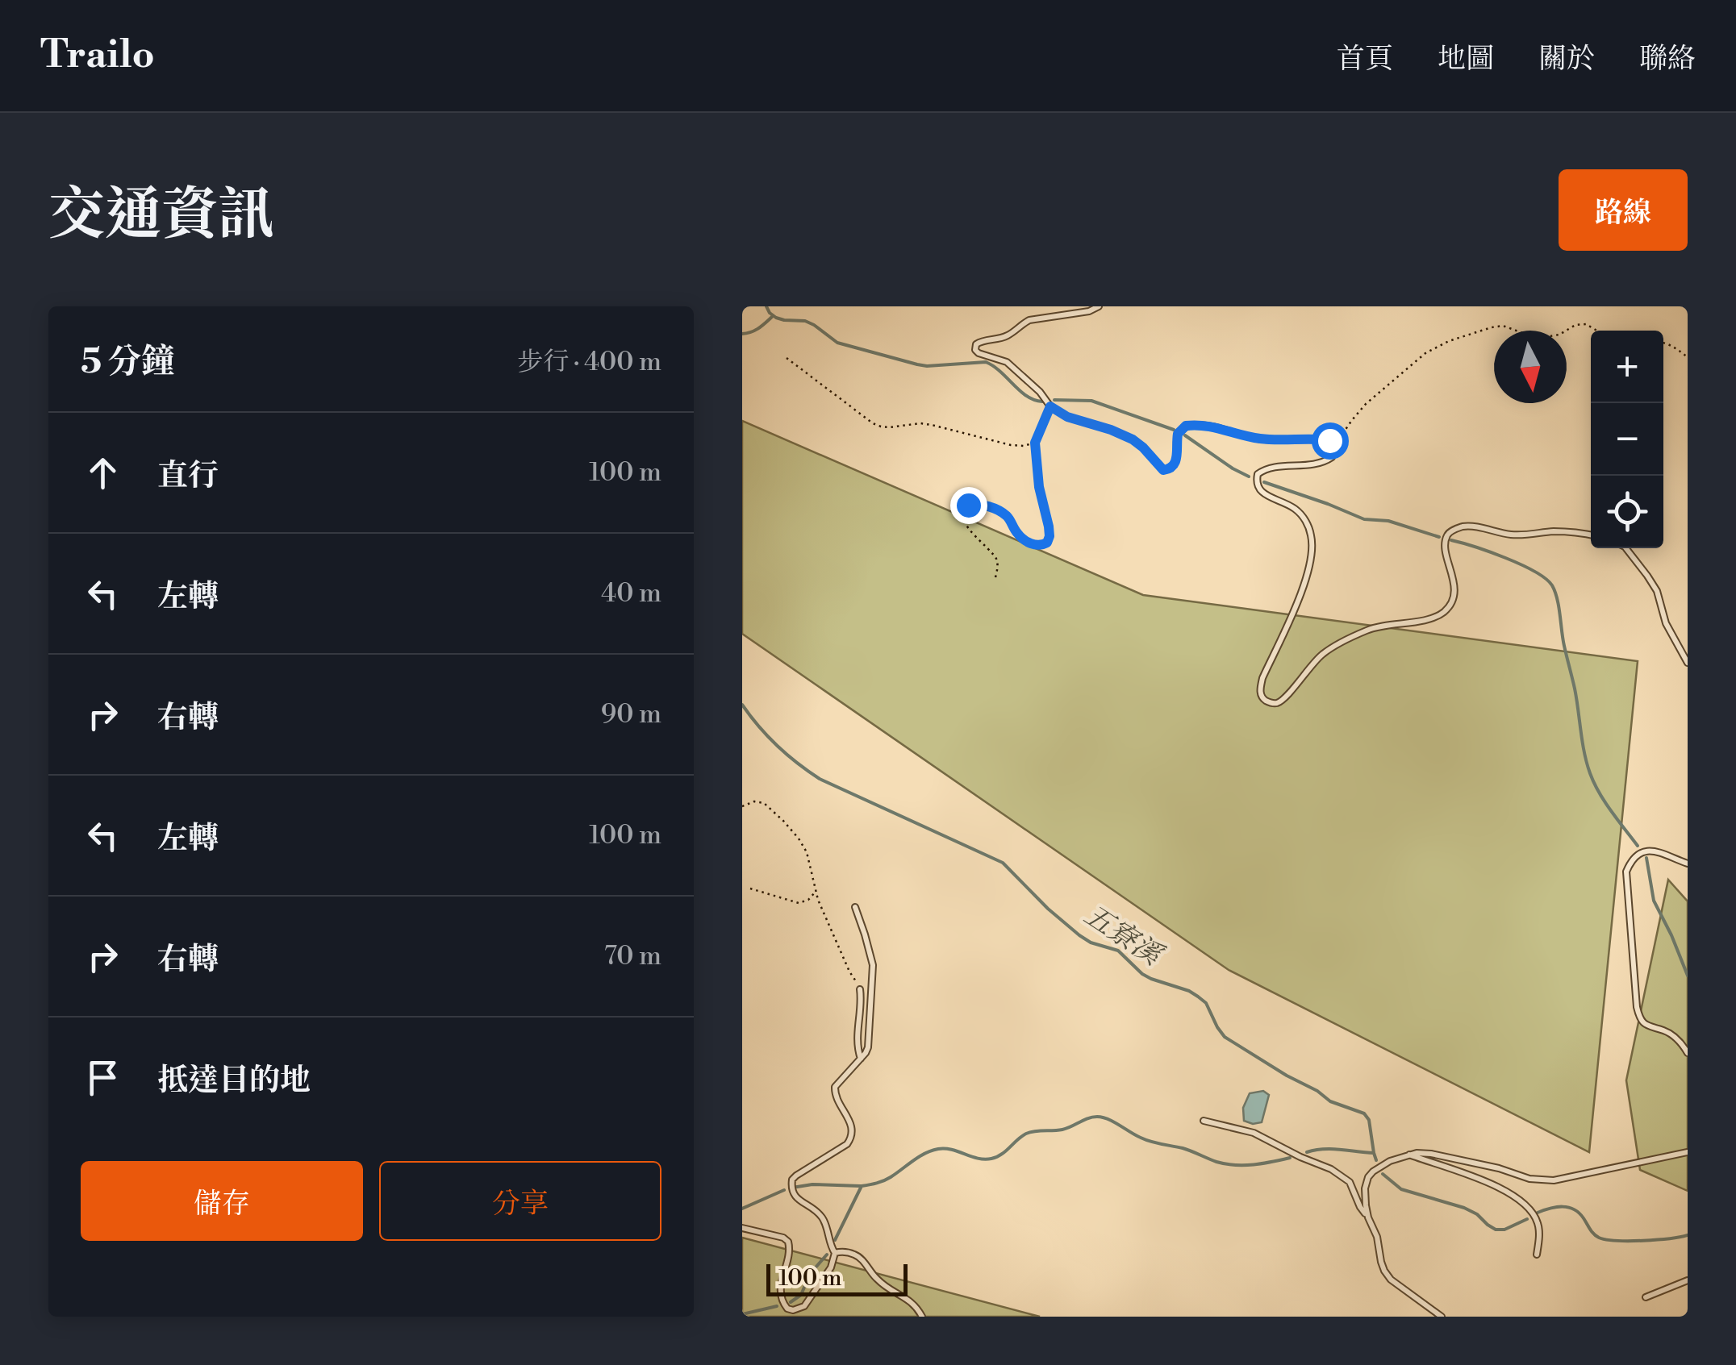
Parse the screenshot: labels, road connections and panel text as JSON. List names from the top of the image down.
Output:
{
  "water": ["五寮溪"],
  "scale_bar": "100 m",
  "north": "bottom",
  "page": {
    "header": "Trailo",
    "nav": [
      "首頁",
      "地圖",
      "關於",
      "聯絡"
    ],
    "title": "交通資訊",
    "buttons": [
      "路線",
      ["儲存", "分享"]
    ],
    "heading": ["5 分鐘", "步行 · 400 m"],
    "map_buttons": ["+", "−"],
    "list": [
      ["直行", "100 m"],
      ["左轉", "40 m"],
      ["右轉", "90 m"],
      ["左轉", "100 m"],
      ["右轉", "70 m"],
      "抵達目的地"
    ],
    "scale": "100 m"
  }
}
